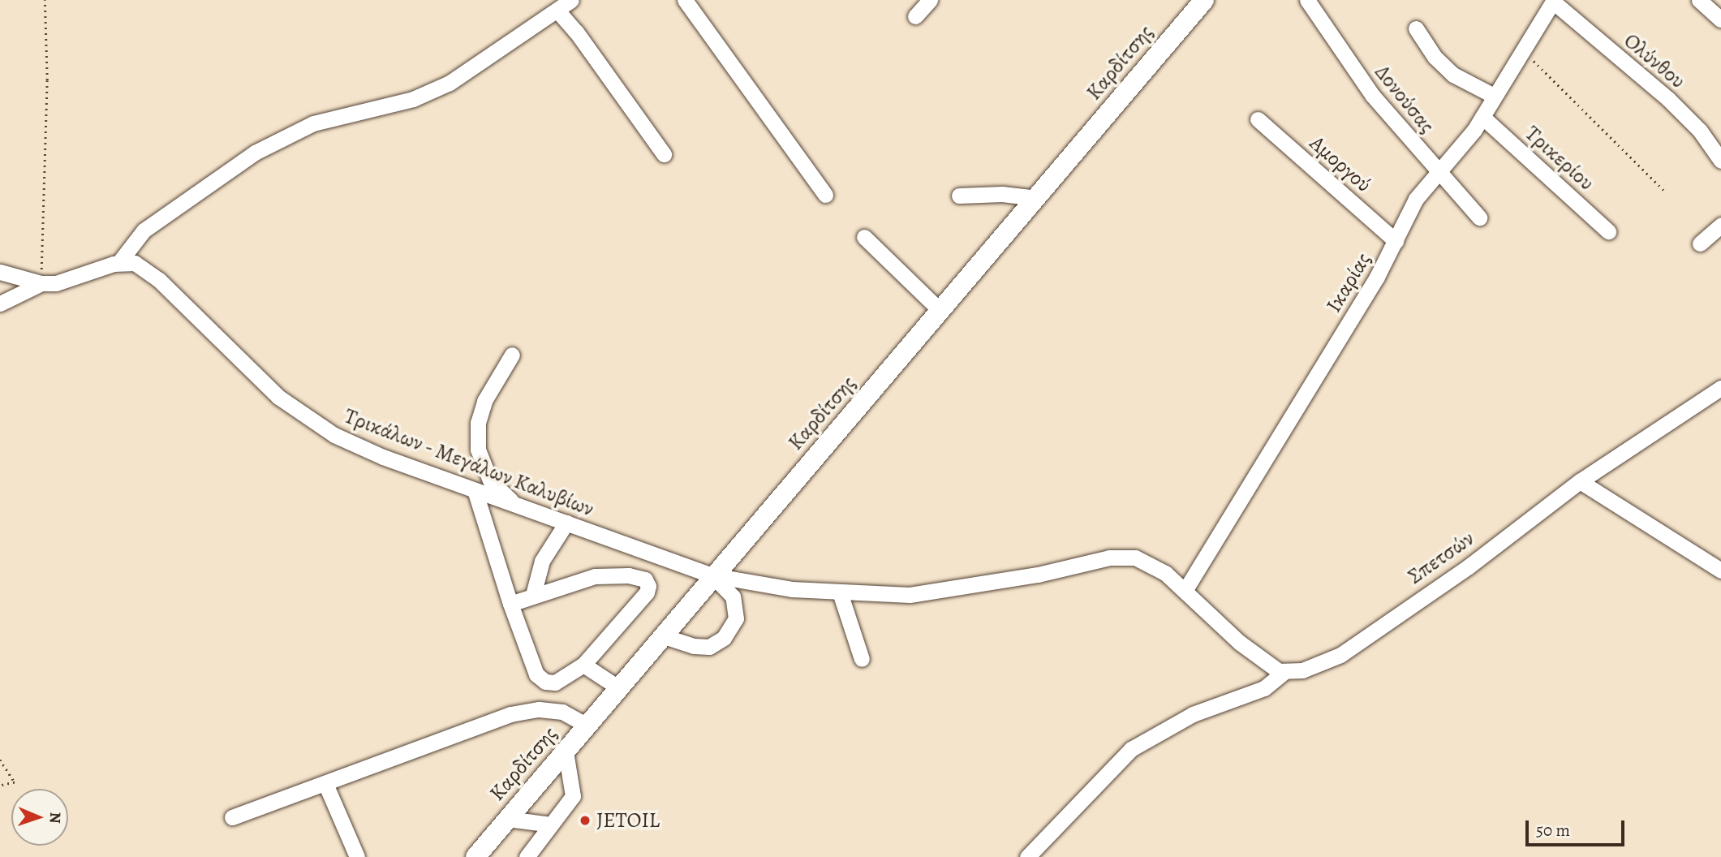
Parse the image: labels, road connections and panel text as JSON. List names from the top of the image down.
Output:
{
  "streets": {
    "main road": ["Καρδίτσης"],
    "street": [
      "Ολύνθου",
      "Δονούσας",
      "Τρικερίου",
      "Αμοργού",
      "Ικαρίας",
      "Τρικάλων - Μεγάλων Καλυβίων",
      "Σπετσών"
    ]
  },
  "crossings": [
    ["Ολύνθου", "Ικαρίας"],
    ["Καρδίτσης", "Τρικάλων - Μεγάλων Καλυβίων"],
    ["Δονούσας", "Ικαρίας"],
    ["Τρικερίου", "Ικαρίας"],
    ["Αμοργού", "Ικαρίας"]
  ],
  "places": ["JETOIL"],
  "scale_bar": "50 m",
  "north": "right"
}
